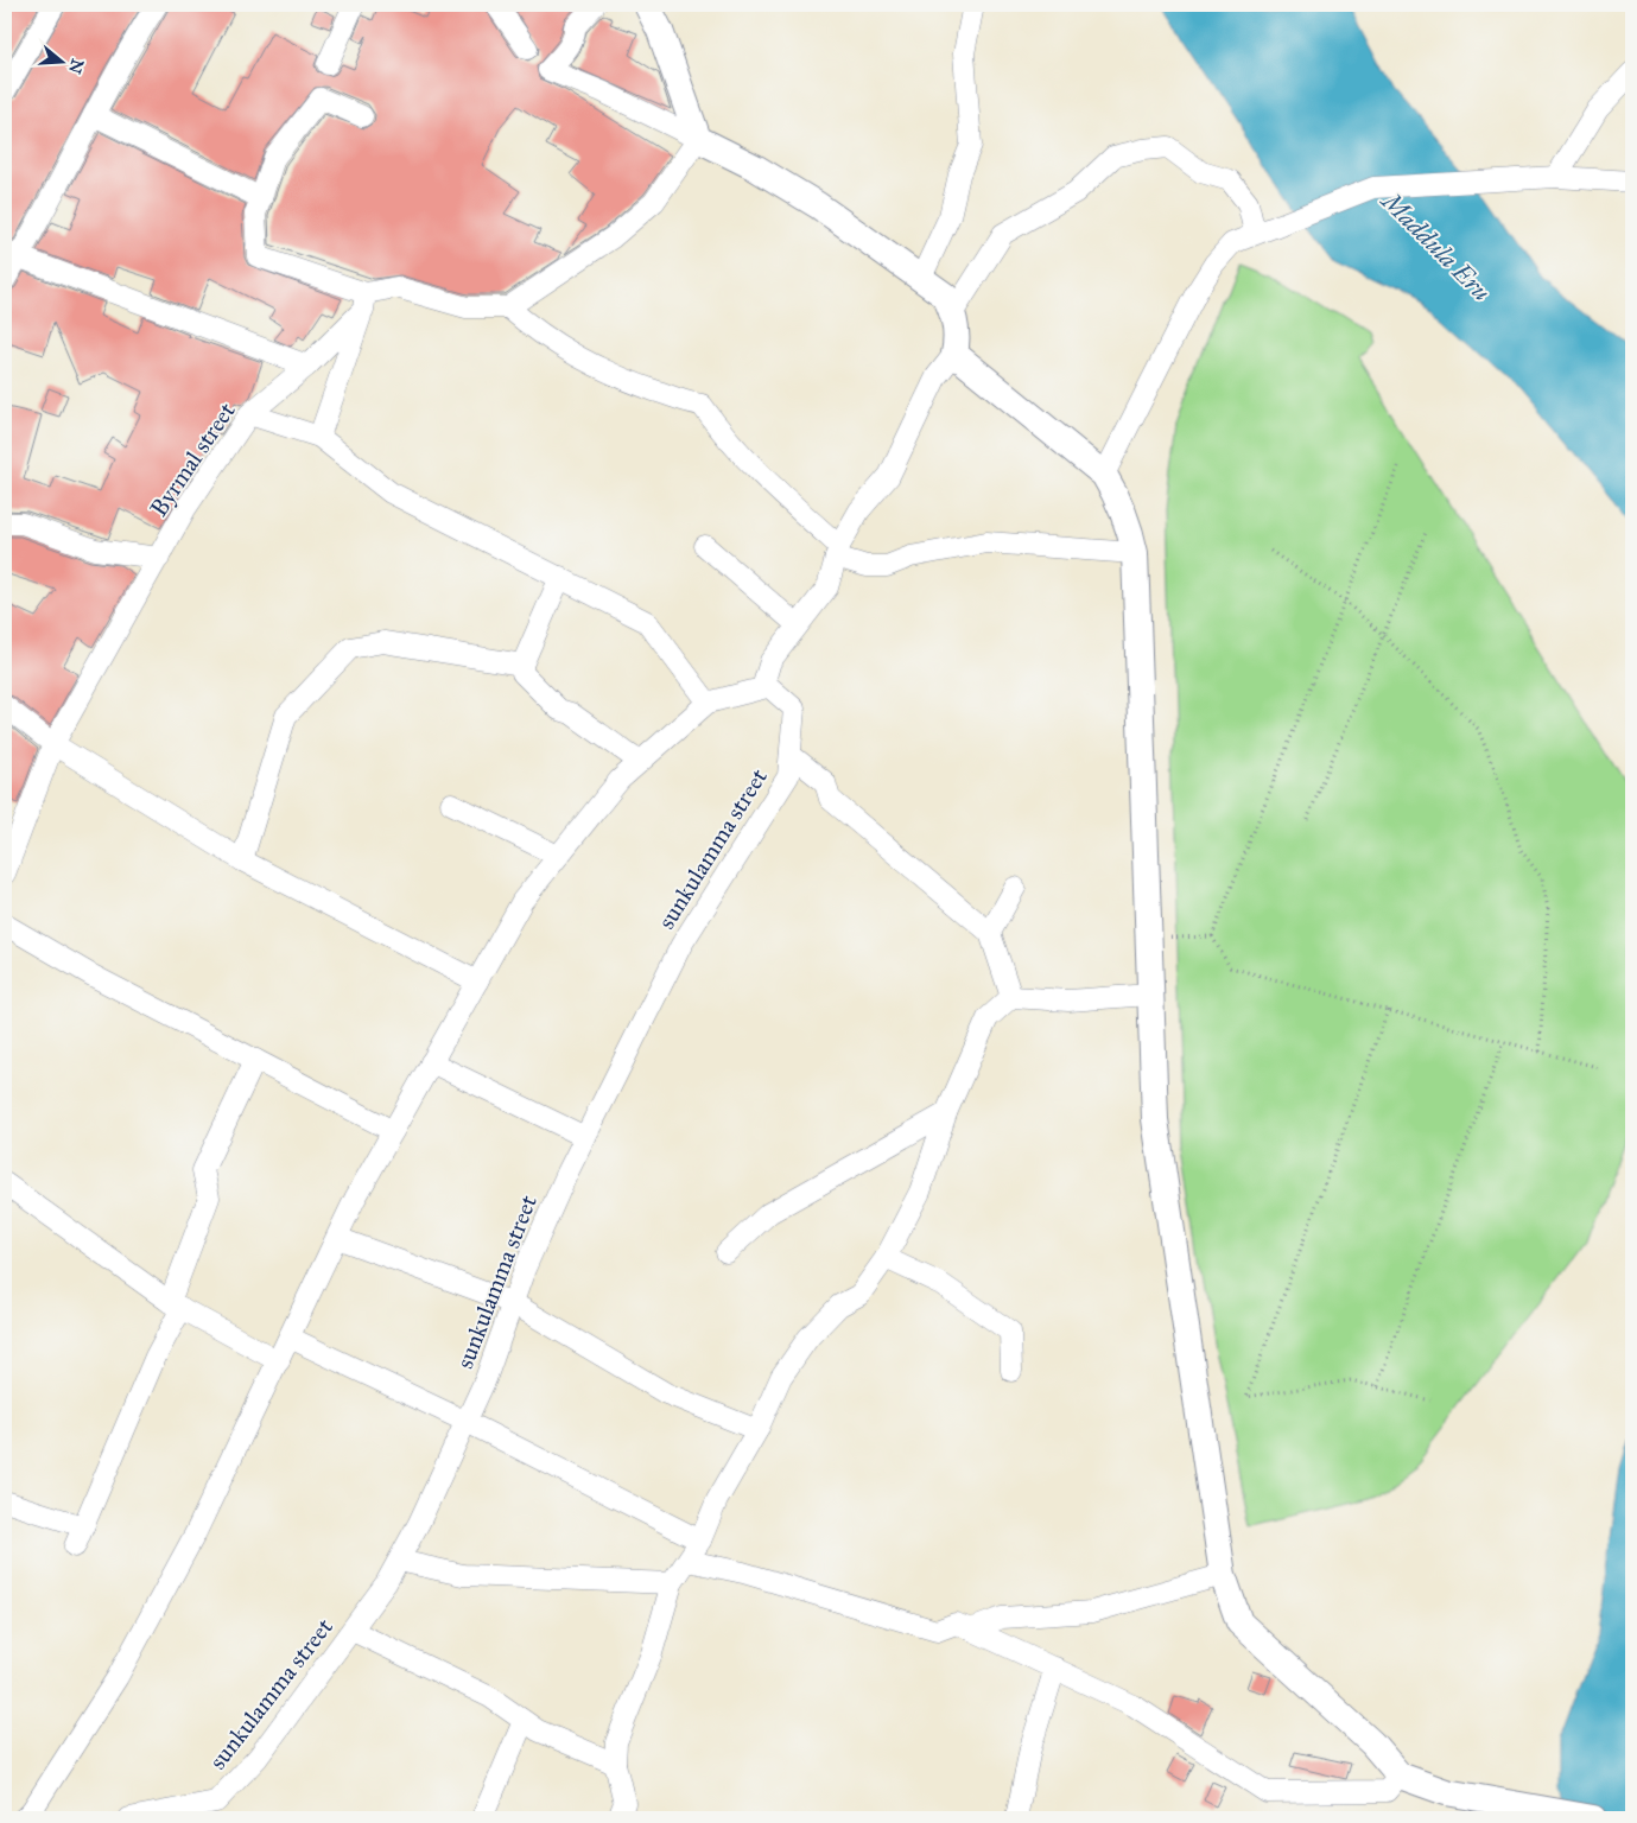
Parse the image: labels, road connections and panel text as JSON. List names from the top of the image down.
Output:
{
  "streets": {
    "street": ["Byrmal street", "sunkulamma street"]
  },
  "water": ["Maddula Eru"],
  "north": "right"
}
